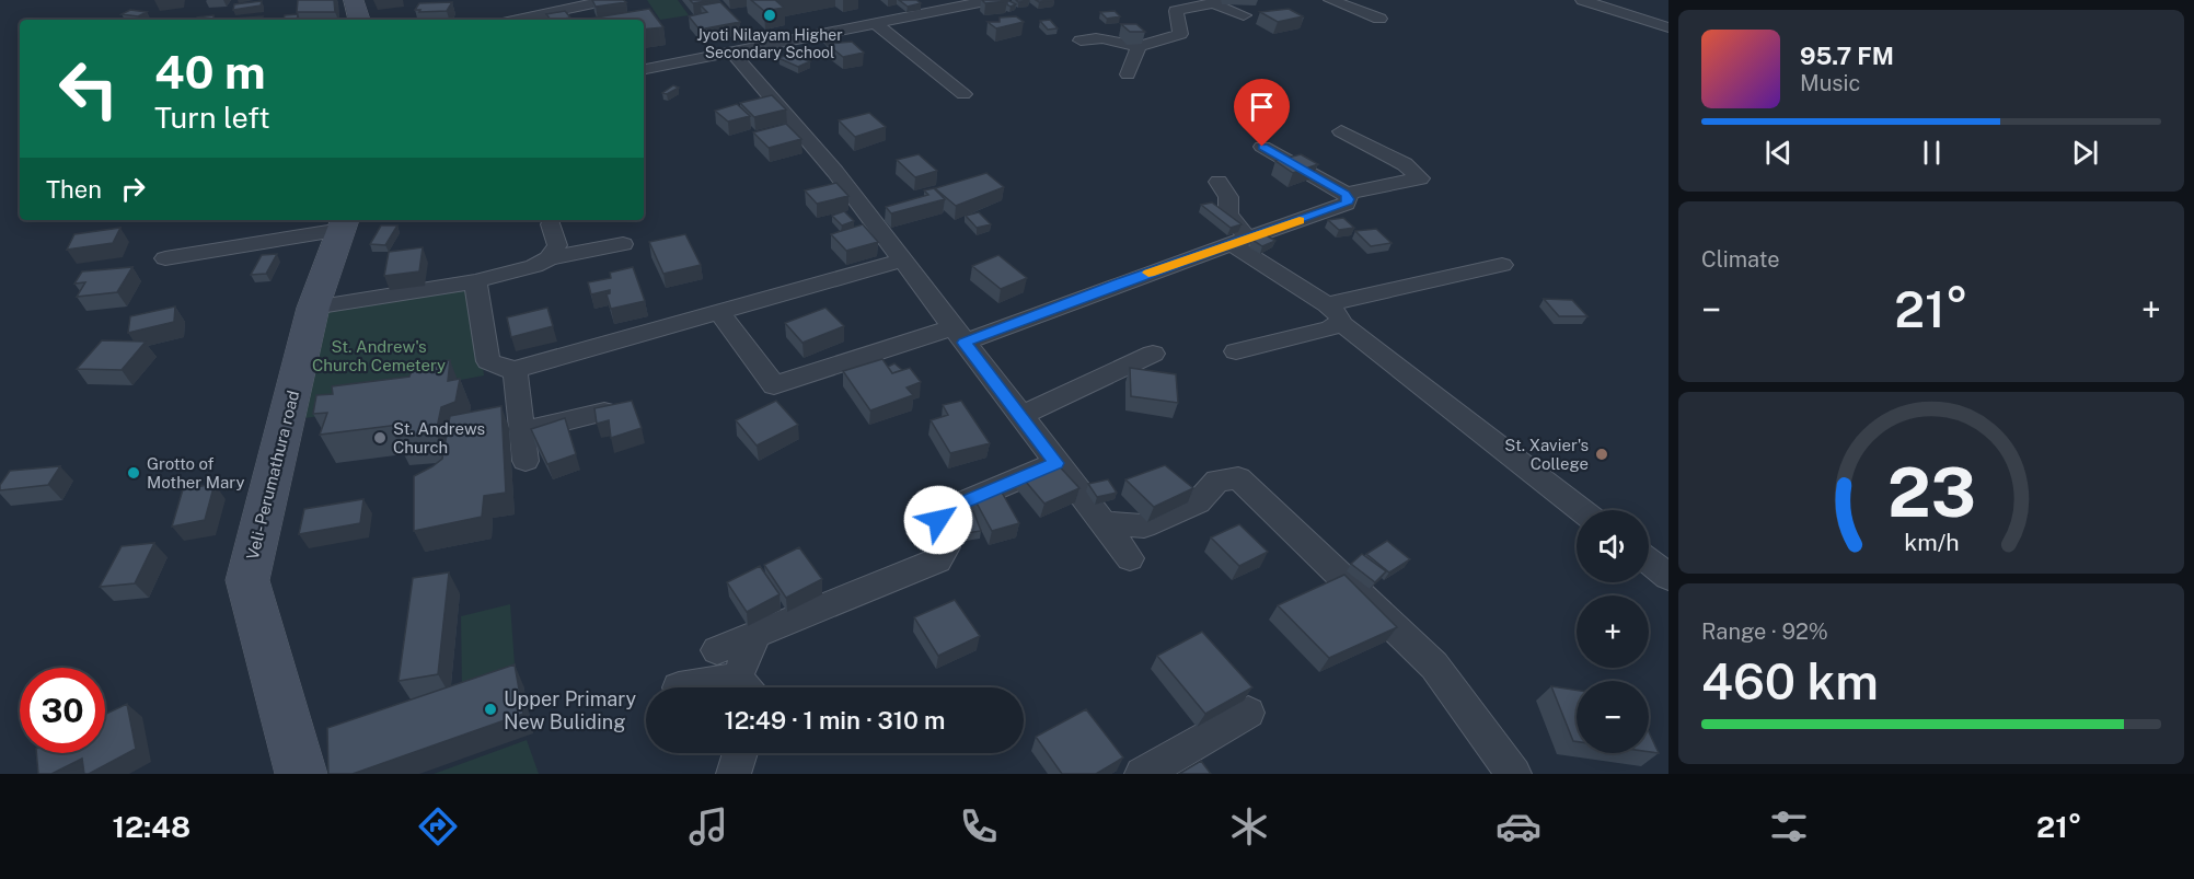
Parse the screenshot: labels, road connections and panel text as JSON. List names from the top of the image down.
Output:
{
  "streets": {
    "main road": ["Veli- Perumathura road"]
  },
  "parks": ["St. Andrew's Church Cemetery"],
  "places": [
    "Jyoti Nilayam Higher Secondary School",
    "St. Andrews Church",
    "St. Xavier's College",
    "Grotto of Mother Mary",
    "Upper Primary New Buliding"
  ],
  "page": {
    "turn": ["40 m", "Turn left"],
    "song": ["95.7 FM", "Music"],
    "then": "Then",
    "tile": [
      "Climate",
      ["Range · 92%", "460 km"]
    ],
    "heat": ["−", "21°", "+"],
    "map_buttons": ["+", "−"],
    "limit": "30",
    "trip": "12:49 · 1 min · 310 m",
    "tabs": ["12:48", "21°"],
    "gauge": ["23", "km/h"]
  }
}
